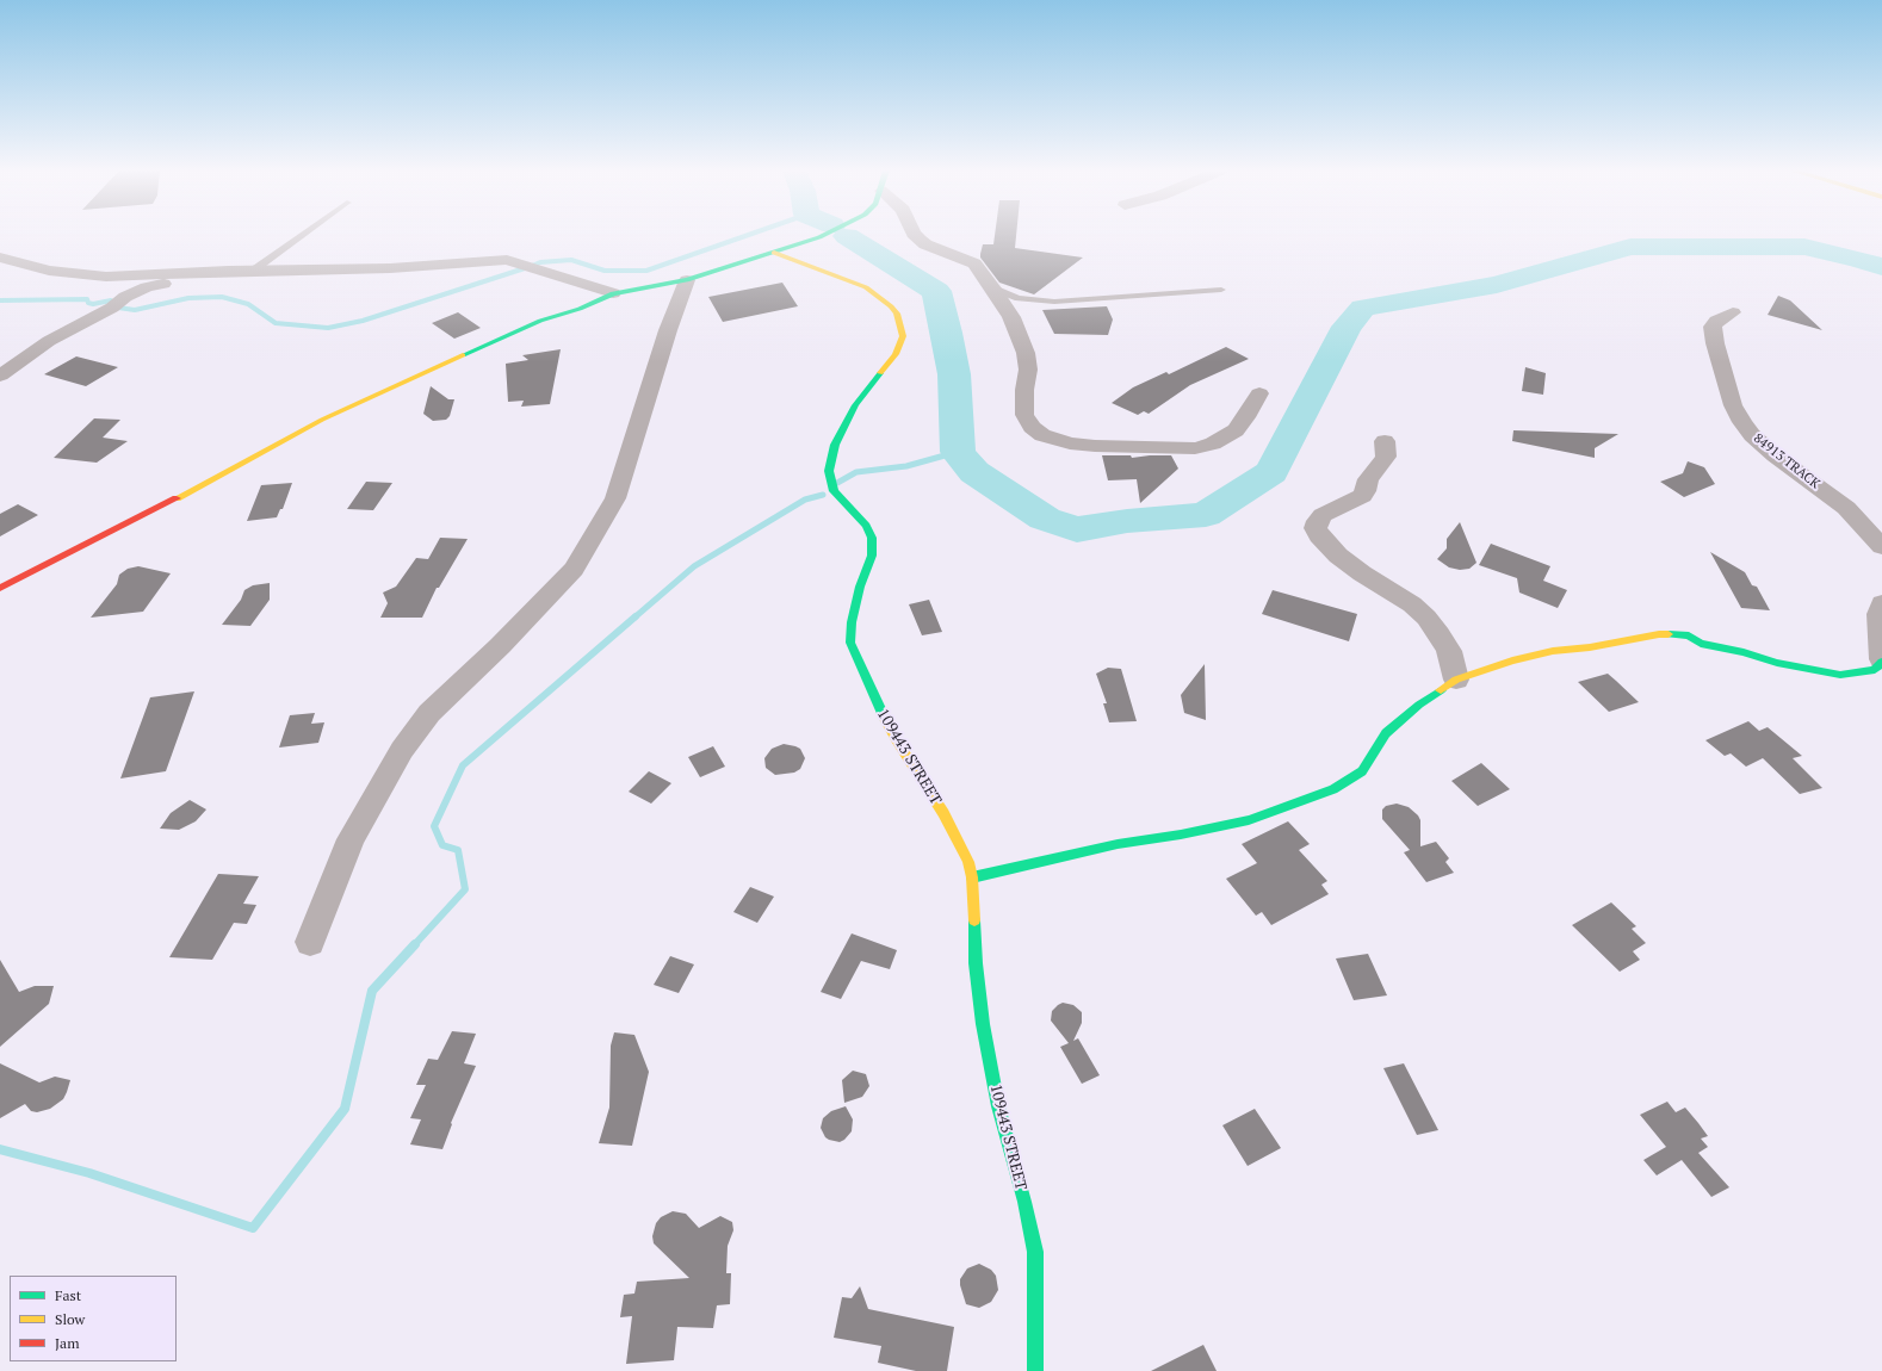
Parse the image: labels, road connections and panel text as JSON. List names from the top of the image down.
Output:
{
  "streets": {
    "street": ["84913 TRACK", "109443 STREET"]
  },
  "legend": ["Fast", "Slow", "Jam"]
}
